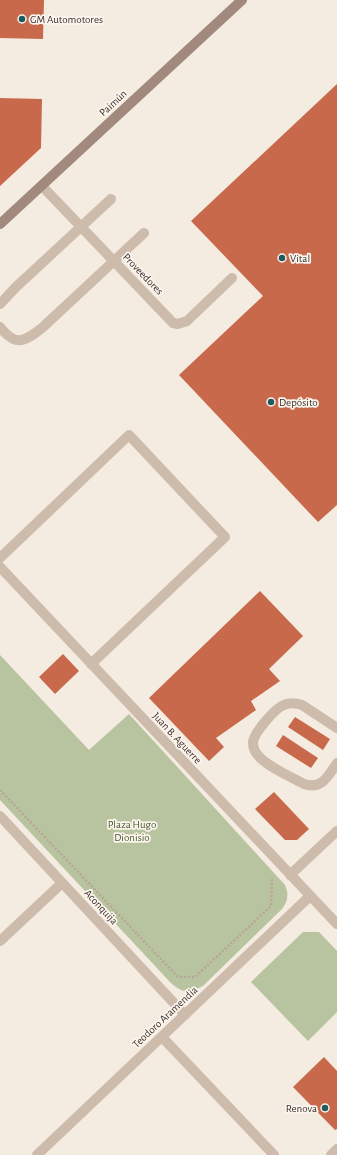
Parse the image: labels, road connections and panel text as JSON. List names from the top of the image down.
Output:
{
  "streets": {
    "street": [
      "Paimún",
      "Proveedores",
      "Juan B. Aguerre",
      "Aconquija",
      "Teodoro Aramendia"
    ]
  },
  "crossings": [
    ["Paimún", "Proveedores"],
    ["Juan B. Aguerre", "Teodoro Aramendia"],
    ["Aconquija", "Teodoro Aramendia"]
  ],
  "parks": ["Plaza Hugo Dionisio"],
  "places": [
    "GM Automotores",
    "Vital",
    "Depósito",
    "Renova"
  ]
}
